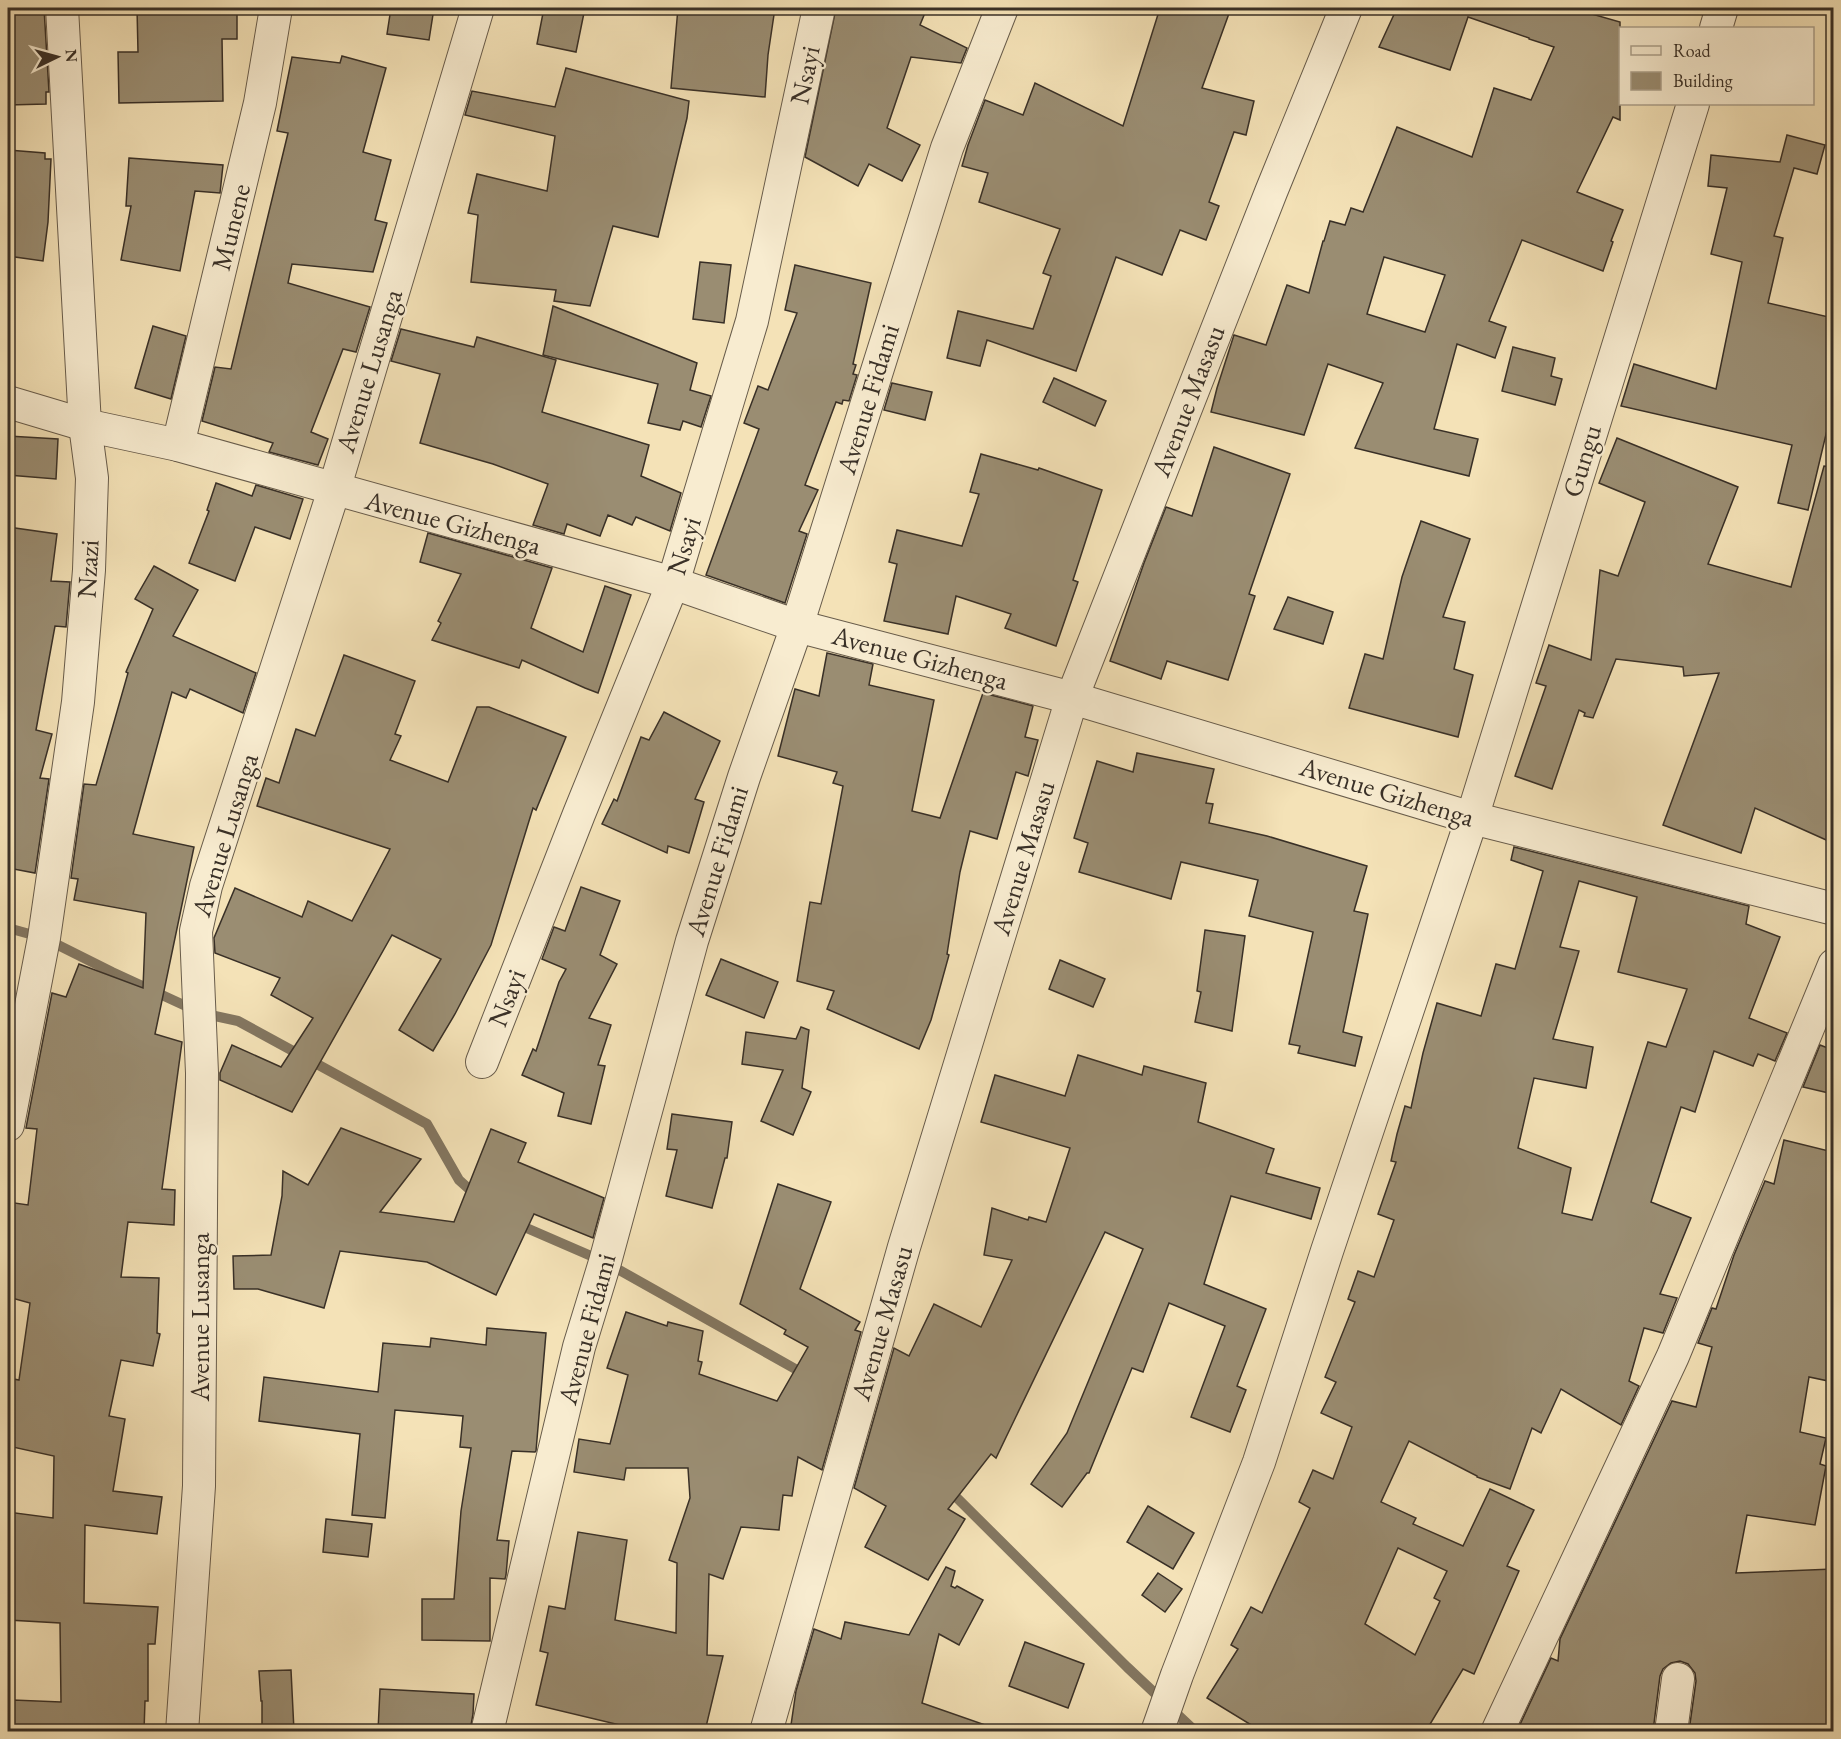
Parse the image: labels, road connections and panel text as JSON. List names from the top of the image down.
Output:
{
  "streets": {
    "street": [
      "Nsayi",
      "Munene",
      "Avenue Lusanga",
      "Avenue Fidami",
      "Avenue Masasu",
      "Gungu",
      "Avenue Gizhenga",
      "Nzazi"
    ]
  },
  "crossings": [
    ["Nsayi", "Avenue Gizhenga"],
    ["Munene", "Avenue Gizhenga"],
    ["Avenue Lusanga", "Avenue Gizhenga"],
    ["Avenue Fidami", "Avenue Gizhenga"],
    ["Avenue Masasu", "Avenue Gizhenga"],
    ["Gungu", "Avenue Gizhenga"],
    ["Avenue Gizhenga", "Nzazi"]
  ],
  "legend": ["Road", "Building"],
  "north": "right"
}
